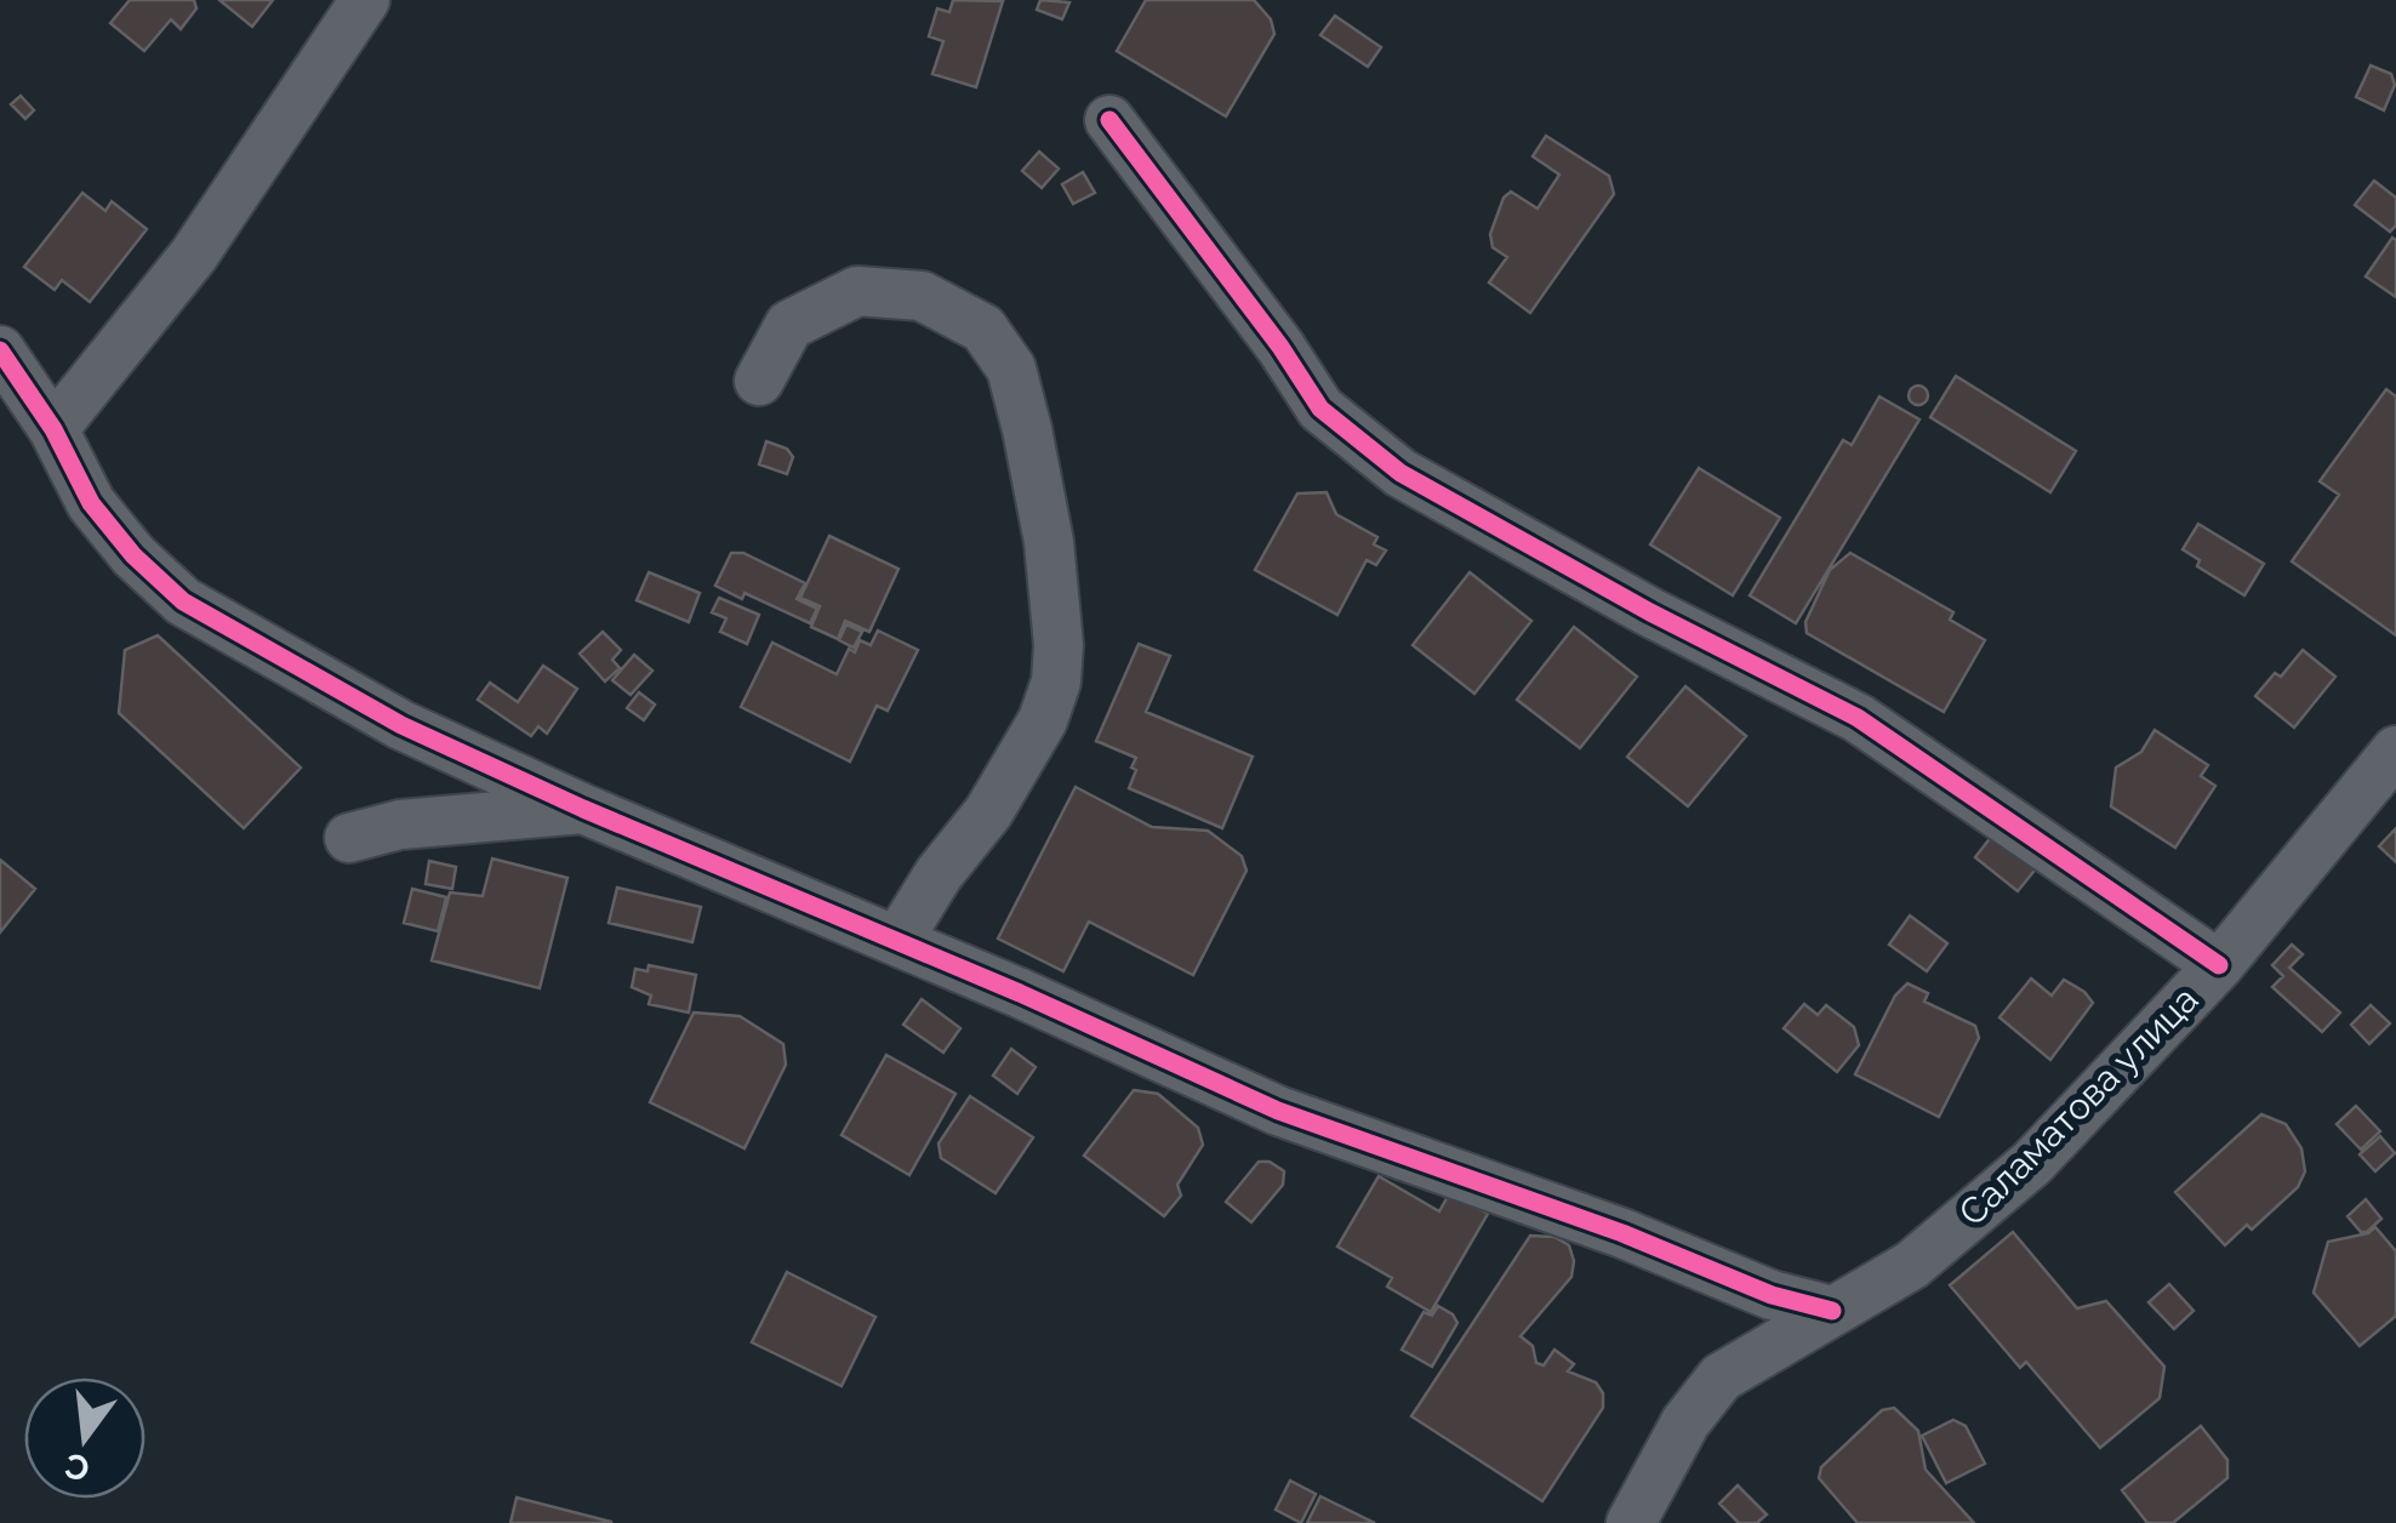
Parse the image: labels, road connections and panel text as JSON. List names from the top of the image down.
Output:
{
  "streets": {
    "street": ["Саламатова улица"]
  },
  "north": "bottom"
}
